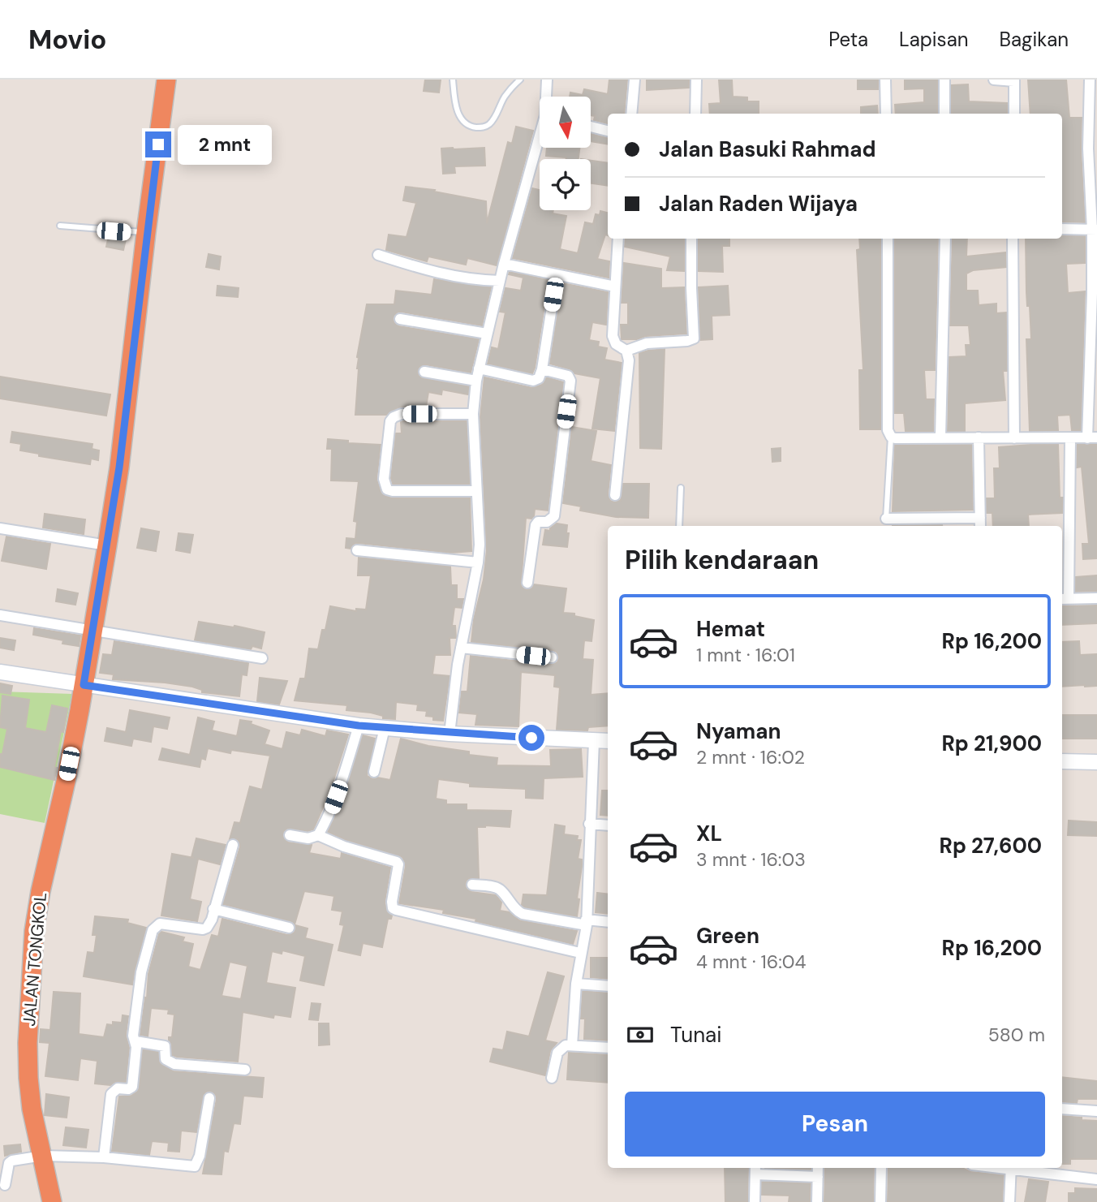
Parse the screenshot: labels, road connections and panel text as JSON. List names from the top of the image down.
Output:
{
  "streets": {
    "highway": ["JALAN TONGKOL"]
  },
  "north": "bottom",
  "page": {
    "header": "Movio",
    "nav": ["Peta", "Lapisan", "Bagikan"],
    "banner": ["Jalan Basuki Rahmad", "Jalan Raden Wijaya"],
    "bubble": "2 mnt",
    "heading": "Pilih kendaraan",
    "list": [
      {
        "name": "Hemat",
        "note": "1 mnt · 16:01",
        "value": "Rp 16,200"
      },
      {
        "name": "Nyaman",
        "note": "2 mnt · 16:02",
        "value": "Rp 21,900"
      },
      {
        "name": "XL",
        "note": "3 mnt · 16:03",
        "value": "Rp 27,600"
      },
      {
        "name": "Green",
        "note": "4 mnt · 16:04",
        "value": "Rp 16,200"
      }
    ],
    "pay": ["Tunai", "580 m"],
    "buttons": "Pesan"
  }
}
